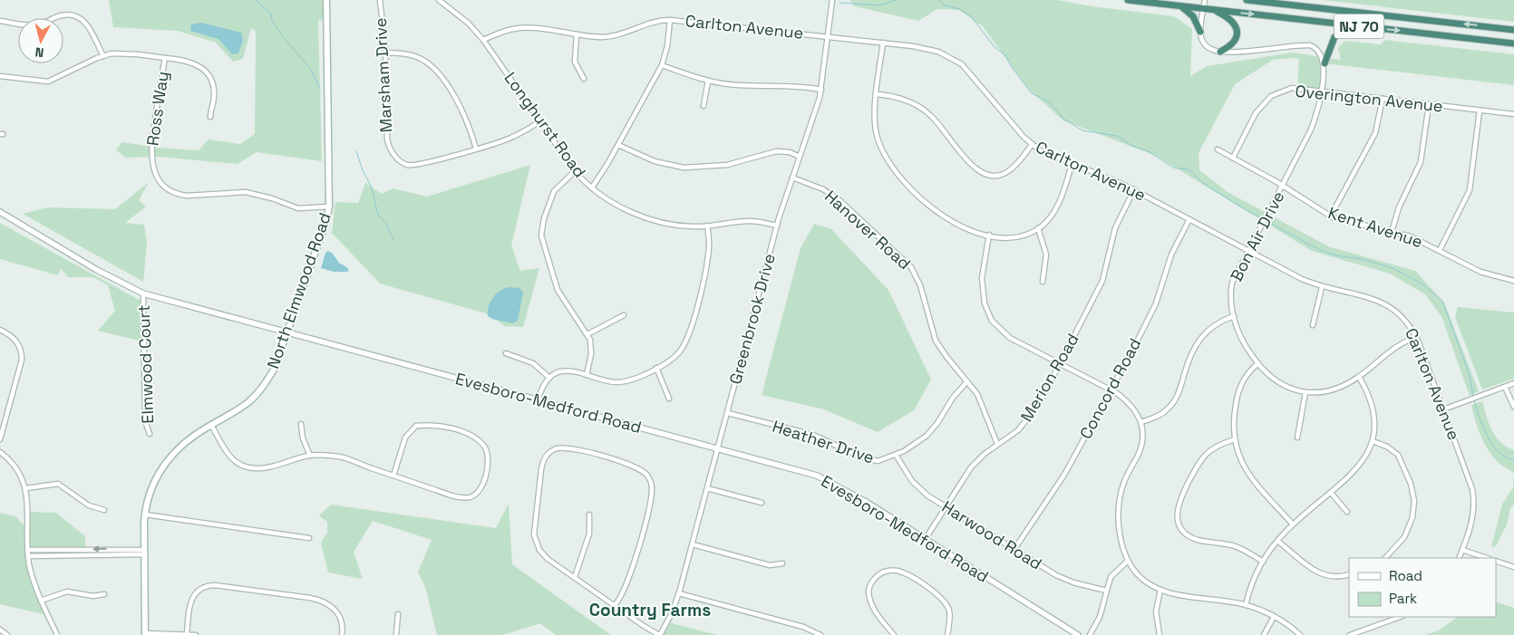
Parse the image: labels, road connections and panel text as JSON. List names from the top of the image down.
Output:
{
  "streets": {
    "highway": ["NJ 70"],
    "main road": ["North Elmwood Road"],
    "street": [
      "Carlton Avenue",
      "Marsham Drive",
      "Overington Avenue",
      "Ross Way",
      "Longhurst Road",
      "Kent Avenue",
      "Hanover Road",
      "Bon Air Drive",
      "Greenbrook Drive",
      "Elmwood Court",
      "Merion Road",
      "Concord Road",
      "Evesboro-Medford Road",
      "Heather Drive",
      "Harwood Road"
    ]
  },
  "crossings": [
    ["Carlton Avenue", "Longhurst Road"],
    ["Carlton Avenue", "Bon Air Drive"],
    ["Carlton Avenue", "Greenbrook Drive"],
    ["Carlton Avenue", "Merion Road"],
    ["Carlton Avenue", "Concord Road"],
    ["Marsham Drive", "Longhurst Road"],
    ["Overington Avenue", "Kent Avenue"],
    ["Overington Avenue", "Bon Air Drive"],
    ["Ross Way", "North Elmwood Road"],
    ["Longhurst Road", "Greenbrook Drive"],
    ["Kent Avenue", "Bon Air Drive"],
    ["Hanover Road", "Greenbrook Drive"],
    ["Hanover Road", "Merion Road"],
    ["Hanover Road", "Heather Drive"],
    ["North Elmwood Road", "Evesboro-Medford Road"],
    ["Greenbrook Drive", "Evesboro-Medford Road"],
    ["Greenbrook Drive", "Heather Drive"],
    ["Elmwood Court", "Evesboro-Medford Road"],
    ["Merion Road", "Evesboro-Medford Road"],
    ["Merion Road", "Harwood Road"],
    ["Concord Road", "Harwood Road"],
    ["Heather Drive", "Harwood Road"]
  ],
  "districts": ["Country Farms"],
  "legend": ["Road", "Park"],
  "north": "bottom"
}
